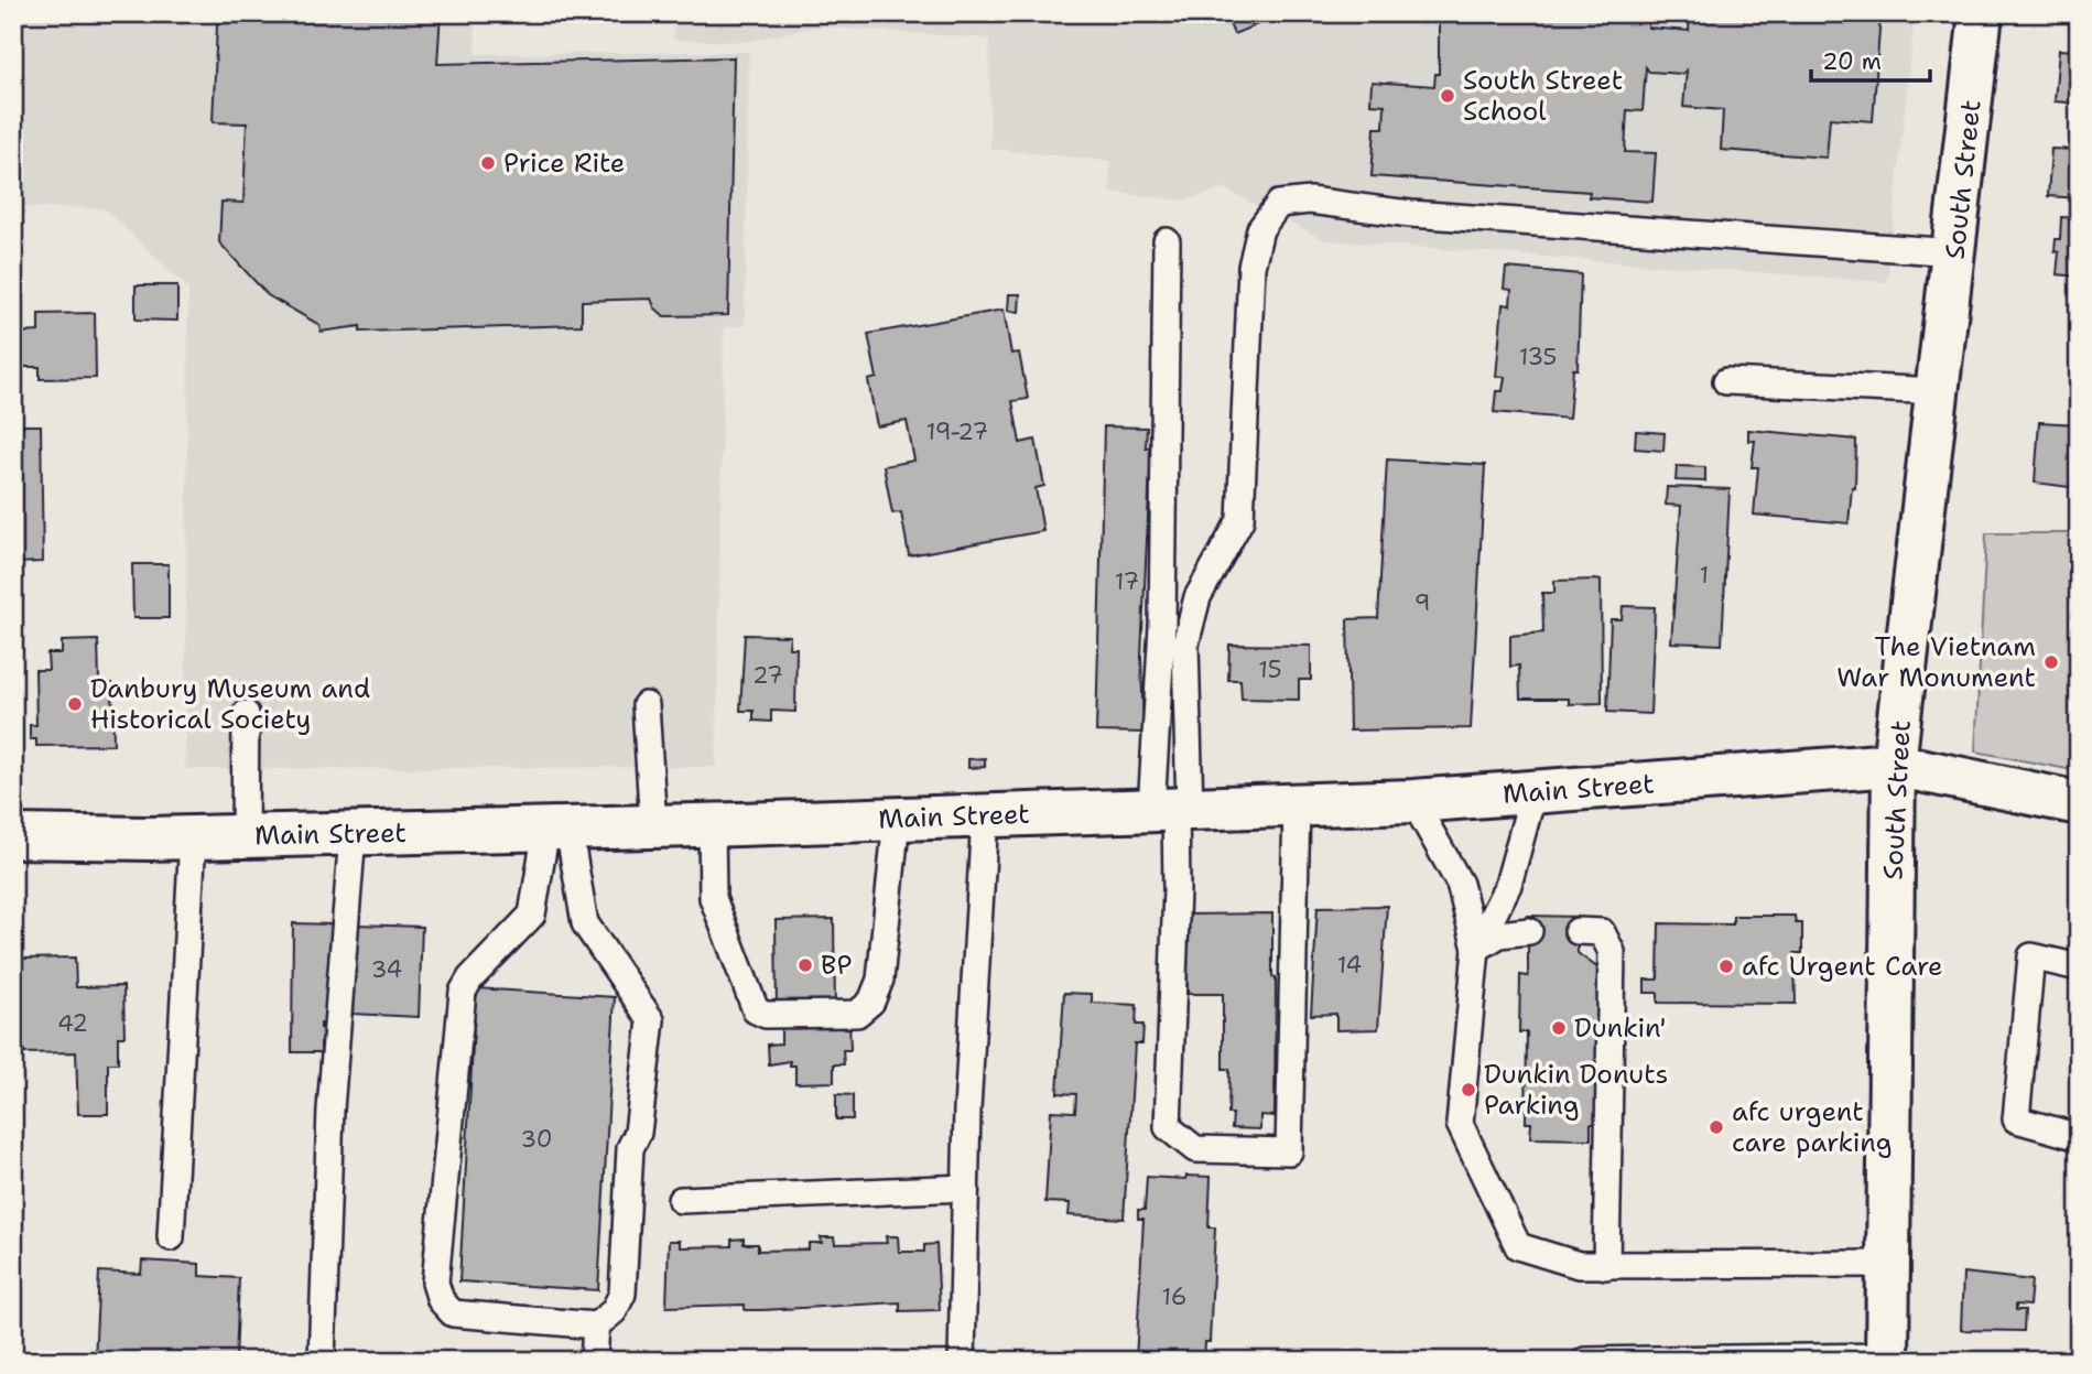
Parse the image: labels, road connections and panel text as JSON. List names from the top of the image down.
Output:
{
  "streets": {
    "main road": ["South Street", "Main Street"]
  },
  "crossings": [
    ["South Street", "Main Street"]
  ],
  "places": [
    "South Street School",
    "Price Rite",
    "The Vietnam War Monument",
    "Danbury Museum and Historical Society",
    "BP",
    "afc Urgent Care",
    "Dunkin'",
    "Dunkin Donuts Parking",
    "afc urgent care parking"
  ],
  "house_numbers": [
    "135",
    "19-27",
    "1",
    "17",
    "9",
    "15",
    "27",
    "14",
    "34",
    "42",
    "30",
    "16"
  ],
  "scale_bar": "20 m"
}
